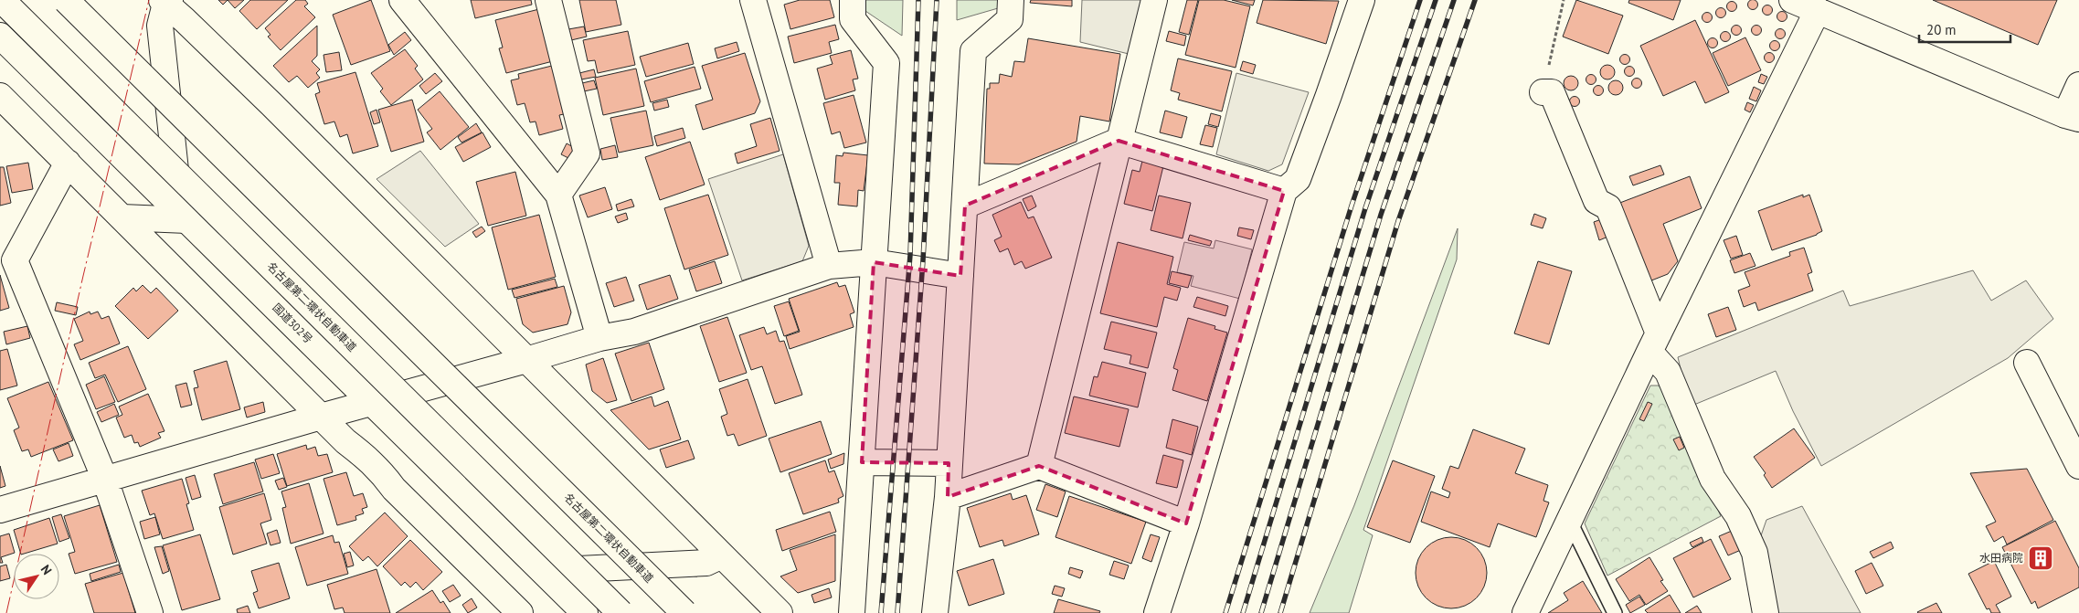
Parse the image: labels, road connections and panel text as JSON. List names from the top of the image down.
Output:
{
  "streets": {
    "main road": ["名古屋第二環状自動車道", "国道302号"]
  },
  "places": {
    "building": ["水田病院"]
  },
  "scale_bar": "20 m",
  "north": "top right"
}
